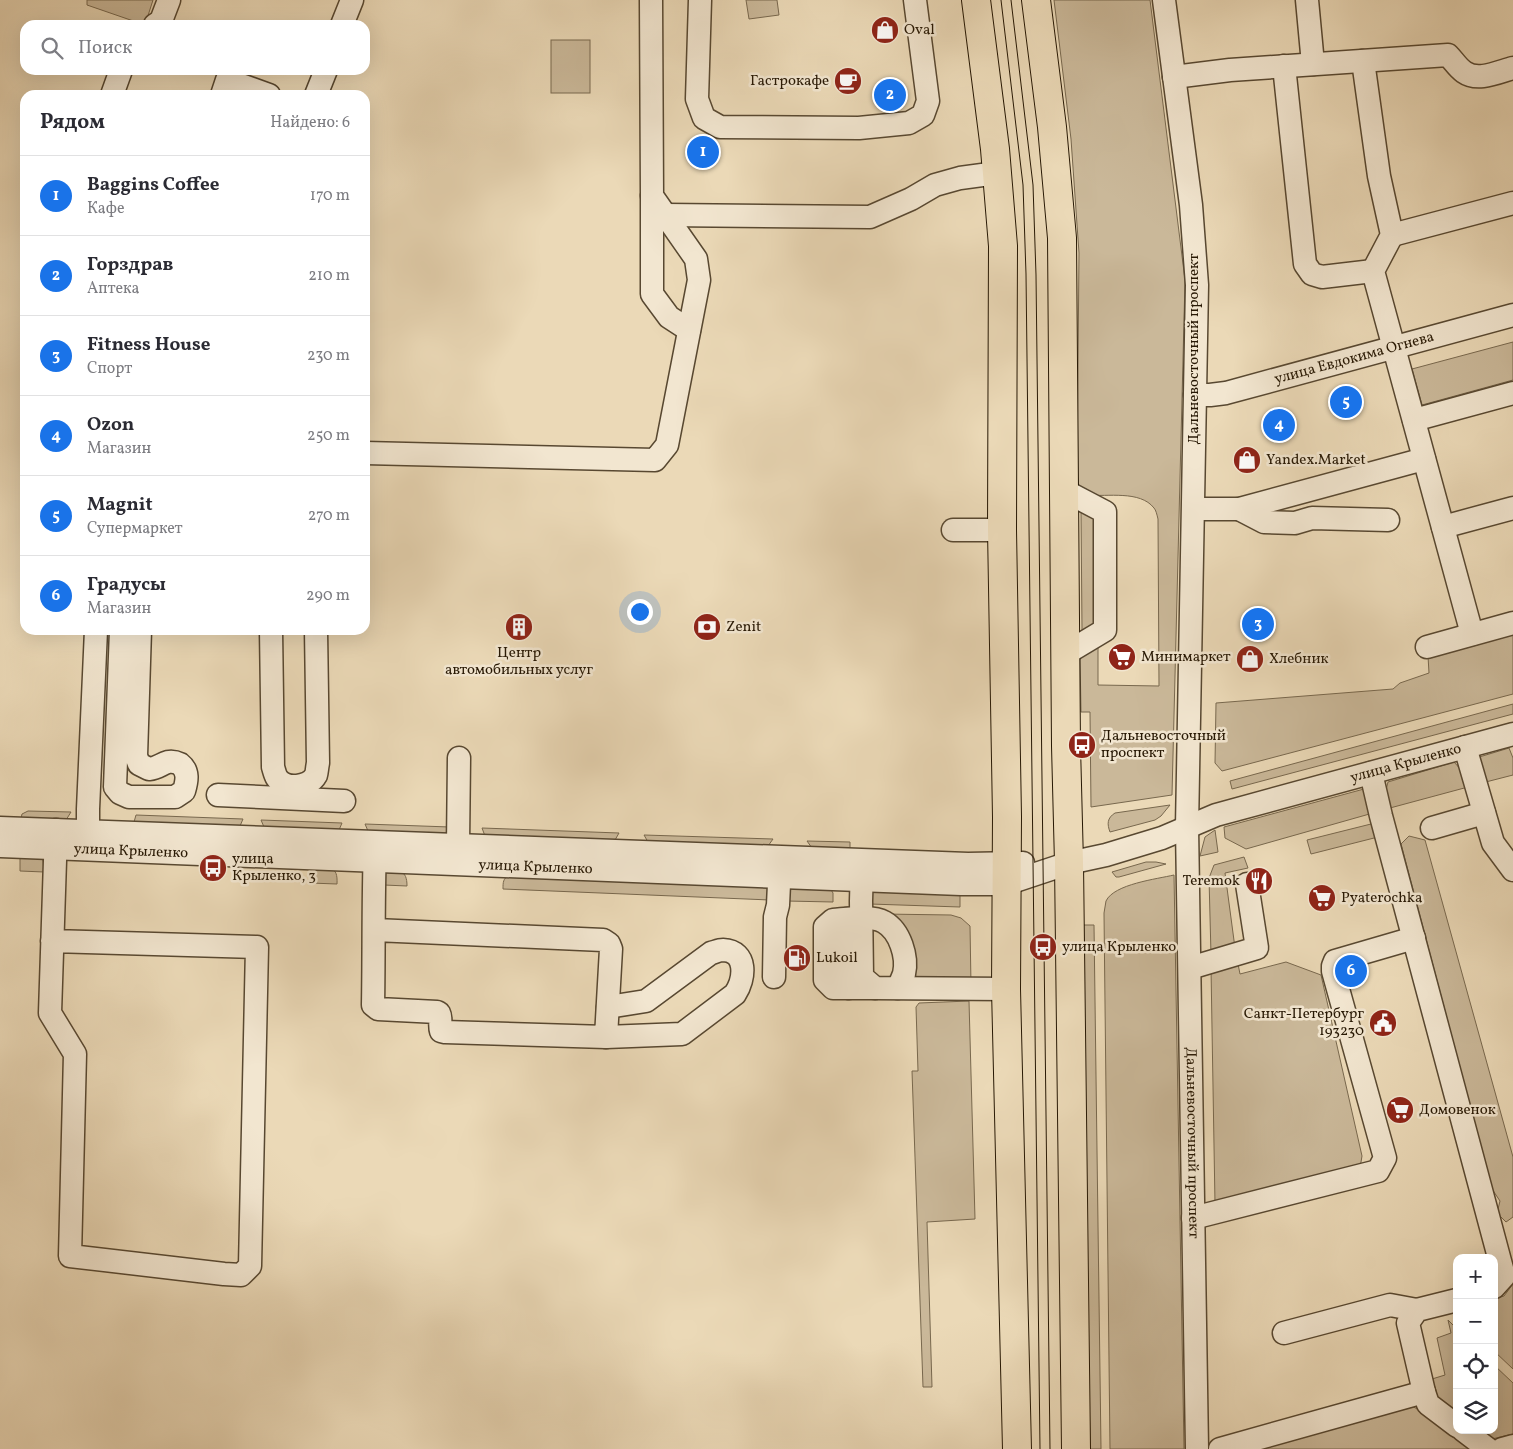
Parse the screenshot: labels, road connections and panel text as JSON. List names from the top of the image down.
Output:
{
  "streets": {
    "street": ["Дальневосточный проспект", "улица Евдокима Огнева", "улица Крыленко"]
  },
  "crossings": [
    ["Дальневосточный проспект", "улица Евдокима Огнева"],
    ["Дальневосточный проспект", "улица Крыленко"]
  ],
  "places": {
    "shop": ["Oval", "Yandex.Market", "Хлебник"],
    "cafe": ["Гастрокафе"],
    "building": ["Центр автомобильных услуг"],
    "bank": ["Zenit"],
    "supermarket": ["Минимаркет", "Pyaterochka", "Домовенок"],
    "bus stop": ["Дальневосточный проспект", "улица Крыленко, 3", "улица Крыленко"],
    "restaurant": ["Teremok"],
    "fuel station": ["Lukoil"],
    "public building": ["Санкт-Петербург 193230"]
  },
  "page": {
    "search": "Поиск",
    "pins": [
      "2",
      "1",
      "5",
      "4",
      "3",
      "6"
    ],
    "heading": ["Рядом", "Найдено: 6"],
    "list": [
      {
        "mark": "1",
        "name": "Baggins Coffee",
        "note": "Кафе",
        "value": "170 m"
      },
      {
        "mark": "2",
        "name": "Горздрав",
        "note": "Аптека",
        "value": "210 m"
      },
      {
        "mark": "3",
        "name": "Fitness House",
        "note": "Спорт",
        "value": "230 m"
      },
      {
        "mark": "4",
        "name": "Ozon",
        "note": "Магазин",
        "value": "250 m"
      },
      {
        "mark": "5",
        "name": "Magnit",
        "note": "Супермаркет",
        "value": "270 m"
      },
      {
        "mark": "6",
        "name": "Градусы",
        "note": "Магазин",
        "value": "290 m"
      }
    ],
    "map_buttons": ["+", "−"]
  }
}
